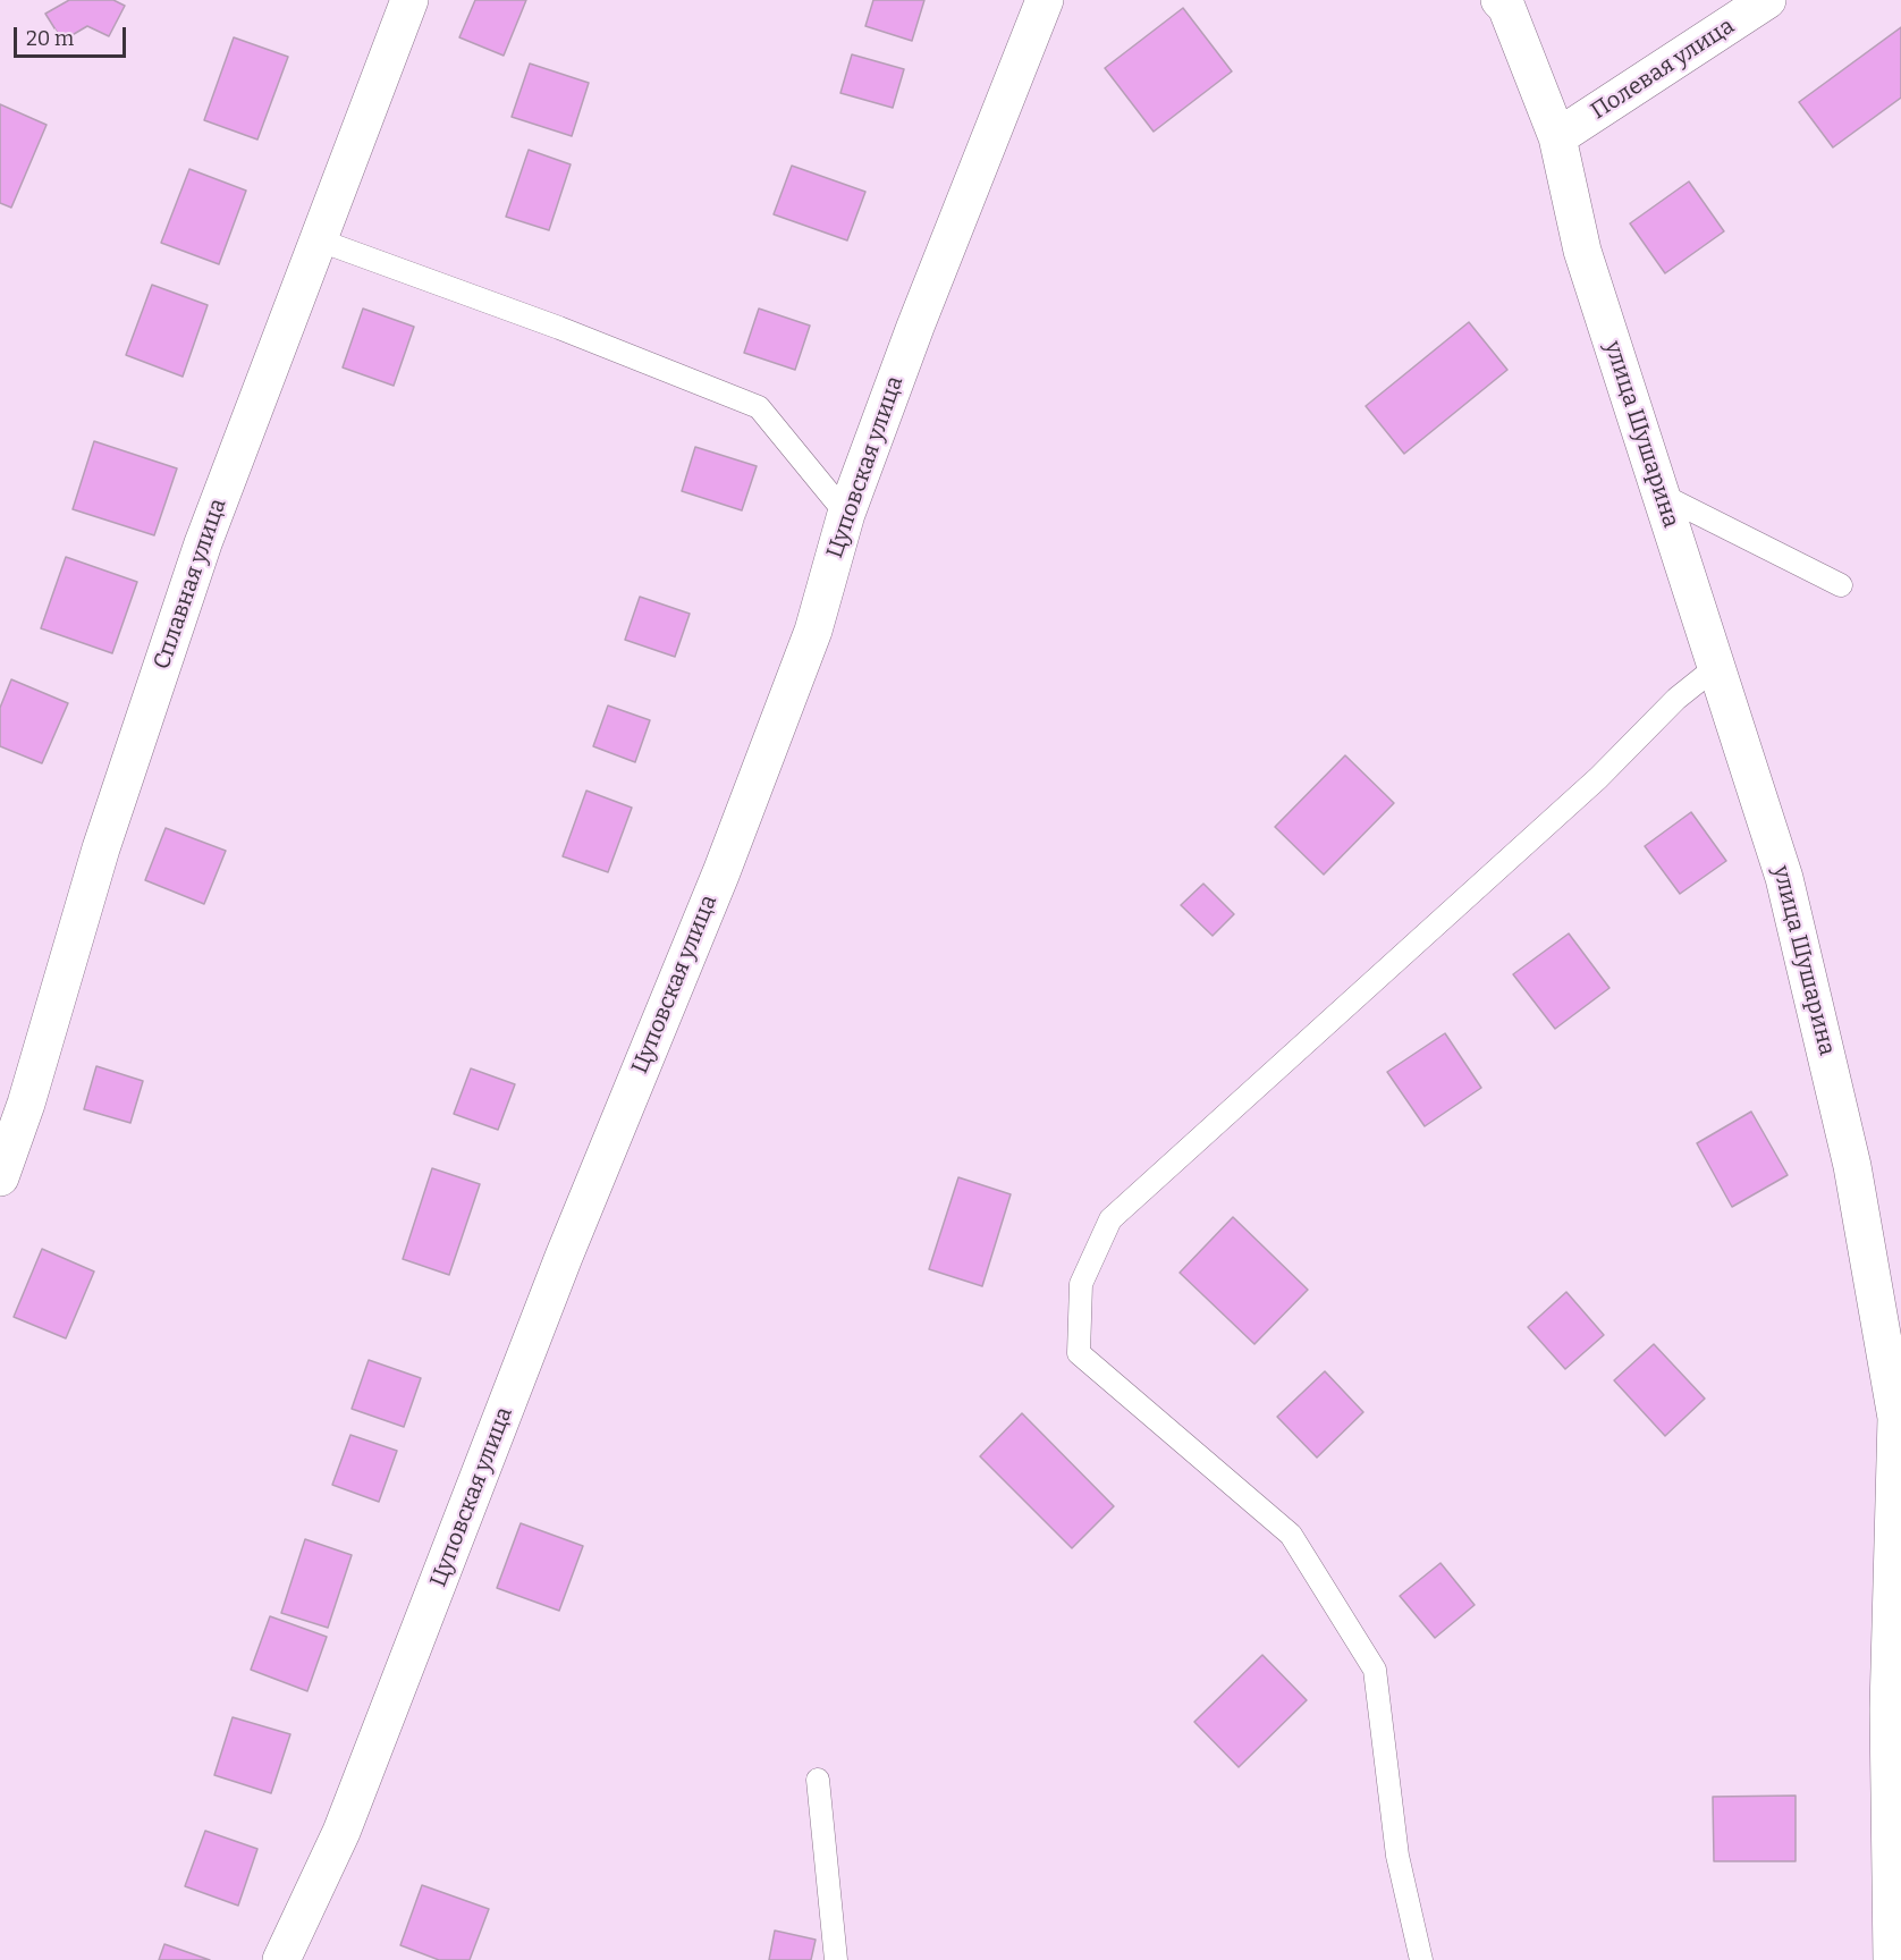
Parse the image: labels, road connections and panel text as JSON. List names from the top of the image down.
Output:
{
  "streets": {
    "street": [
      "Полевая улица",
      "улица Шушарина",
      "Цуповская улица",
      "Сплавная улица"
    ]
  },
  "crossings": [
    ["Полевая улица", "улица Шушарина"]
  ],
  "scale_bar": "20 m"
}
